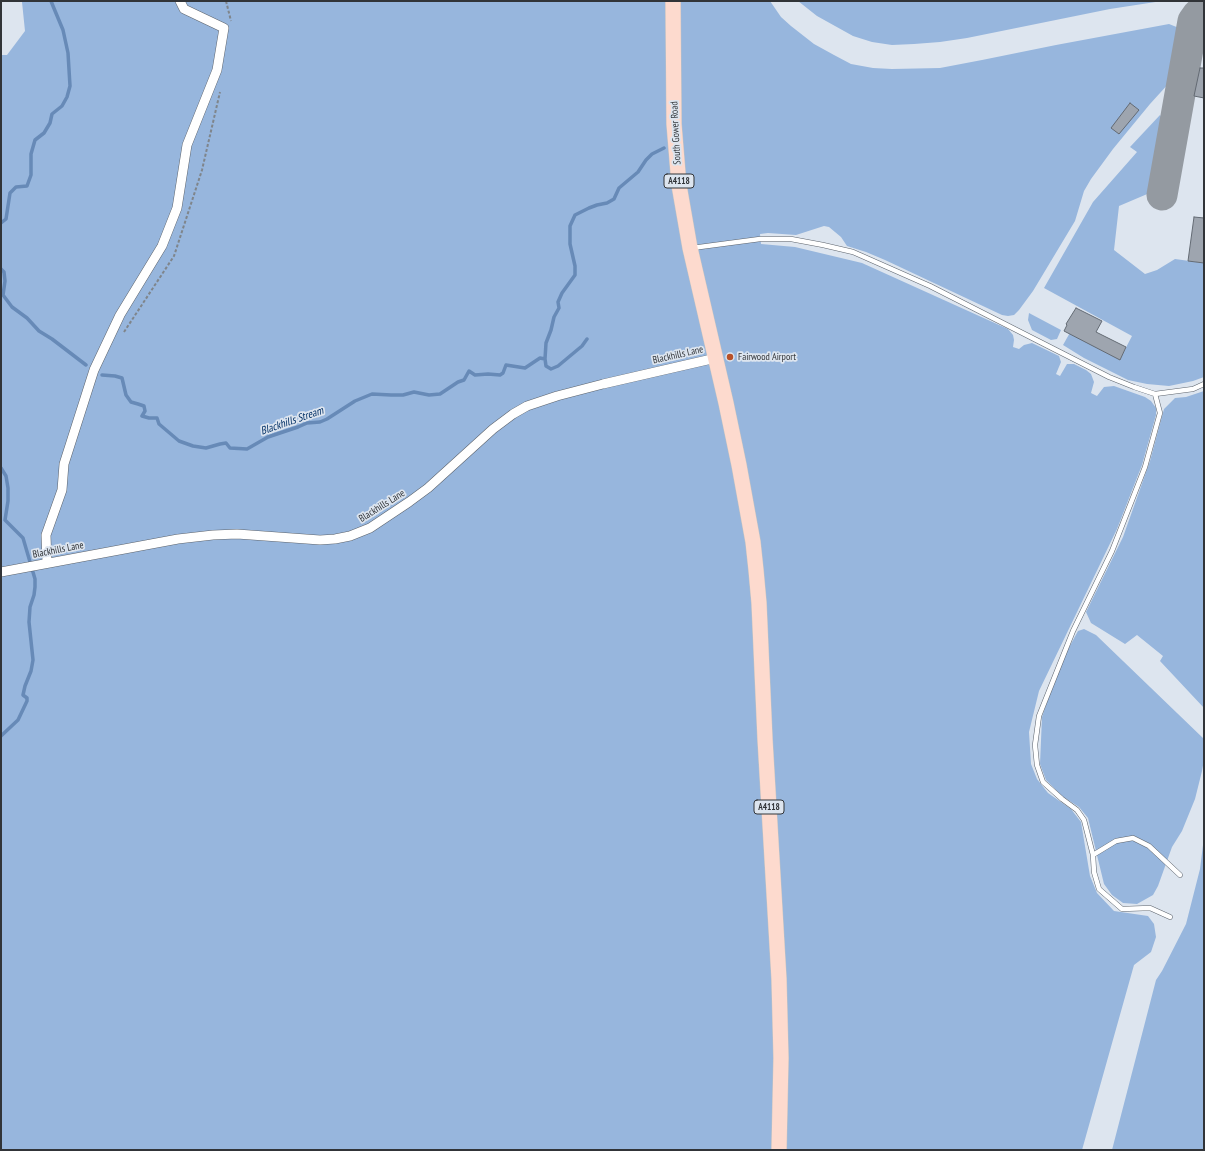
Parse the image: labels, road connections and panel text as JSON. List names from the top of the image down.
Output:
{
  "streets": {
    "main road": ["South Gower Road", "A4118"],
    "street": ["Blackhills Lane"]
  },
  "crossings": [
    ["South Gower Road", "A4118"],
    ["South Gower Road", "Blackhills Lane"],
    ["A4118", "Blackhills Lane"]
  ],
  "water": ["Blackhills Stream"],
  "places": ["Fairwood Airport"]
}
